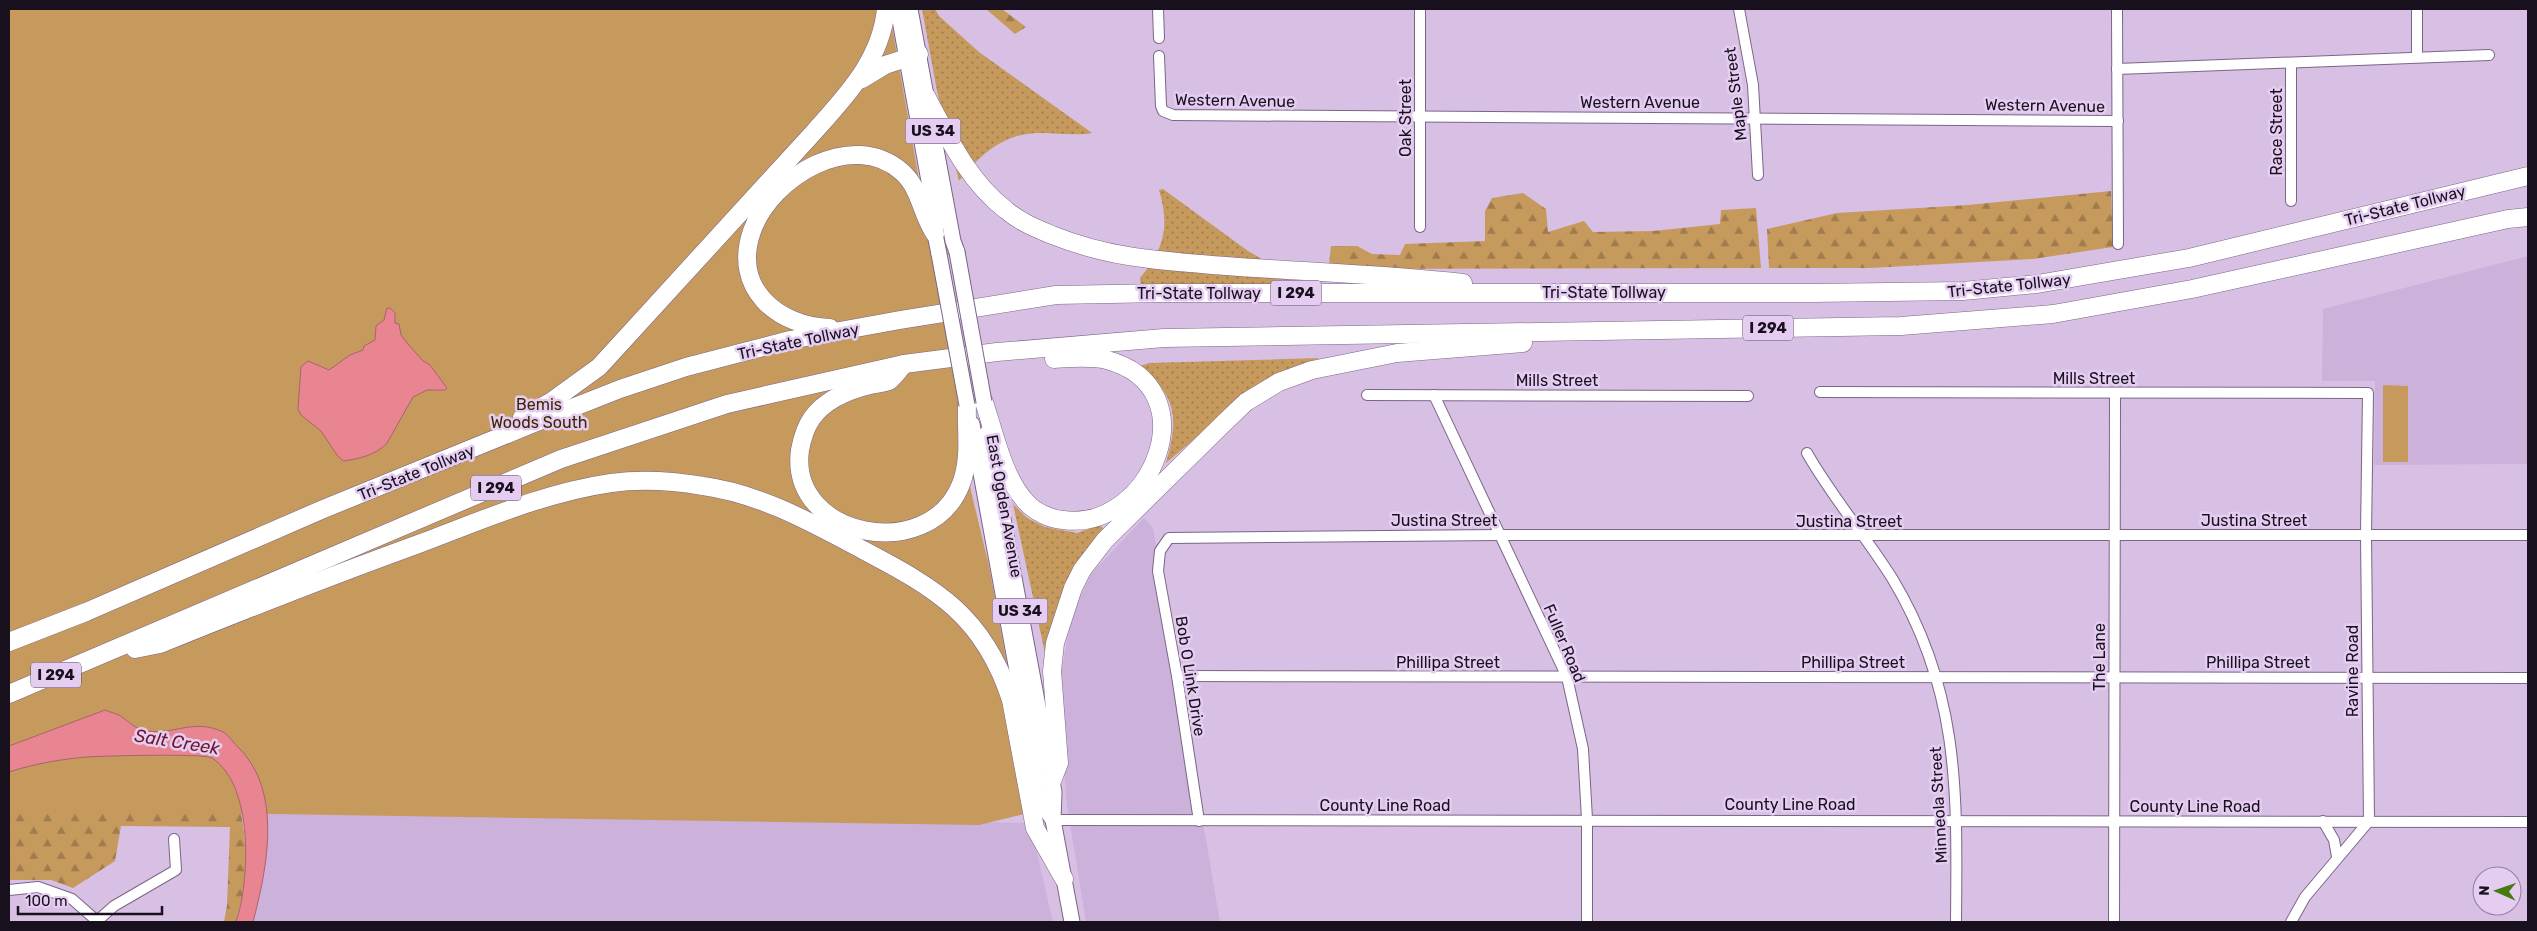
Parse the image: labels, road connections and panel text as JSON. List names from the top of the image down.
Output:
{
  "streets": {
    "highway": ["Tri-State Tollway", "I 294"],
    "main road": ["US 34", "East Ogden Avenue"],
    "street": [
      "Maple Street",
      "Western Avenue",
      "Oak Street",
      "Race Street",
      "Mills Street",
      "Justina Street",
      "Fuller Road",
      "The Lane",
      "Phillipa Street",
      "Ravine Road",
      "Bob O Link Drive",
      "County Line Road",
      "Minneola Street"
    ]
  },
  "crossings": [
    ["Maple Street", "Western Avenue"],
    ["Western Avenue", "Oak Street"],
    ["US 34", "East Ogden Avenue"],
    ["Mills Street", "Fuller Road"],
    ["Mills Street", "The Lane"],
    ["Mills Street", "Ravine Road"],
    ["East Ogden Avenue", "County Line Road"],
    ["Justina Street", "Fuller Road"],
    ["Justina Street", "The Lane"],
    ["Justina Street", "Ravine Road"],
    ["Justina Street", "Bob O Link Drive"],
    ["Justina Street", "Minneola Street"],
    ["Fuller Road", "Phillipa Street"],
    ["Fuller Road", "County Line Road"],
    ["The Lane", "Phillipa Street"],
    ["The Lane", "County Line Road"],
    ["Phillipa Street", "Ravine Road"],
    ["Phillipa Street", "Bob O Link Drive"],
    ["Phillipa Street", "Minneola Street"],
    ["Ravine Road", "County Line Road"],
    ["Bob O Link Drive", "County Line Road"],
    ["County Line Road", "Minneola Street"]
  ],
  "water": ["Salt Creek"],
  "parks": ["Bemis Woods South"],
  "scale_bar": "100 m",
  "north": "left"
}
